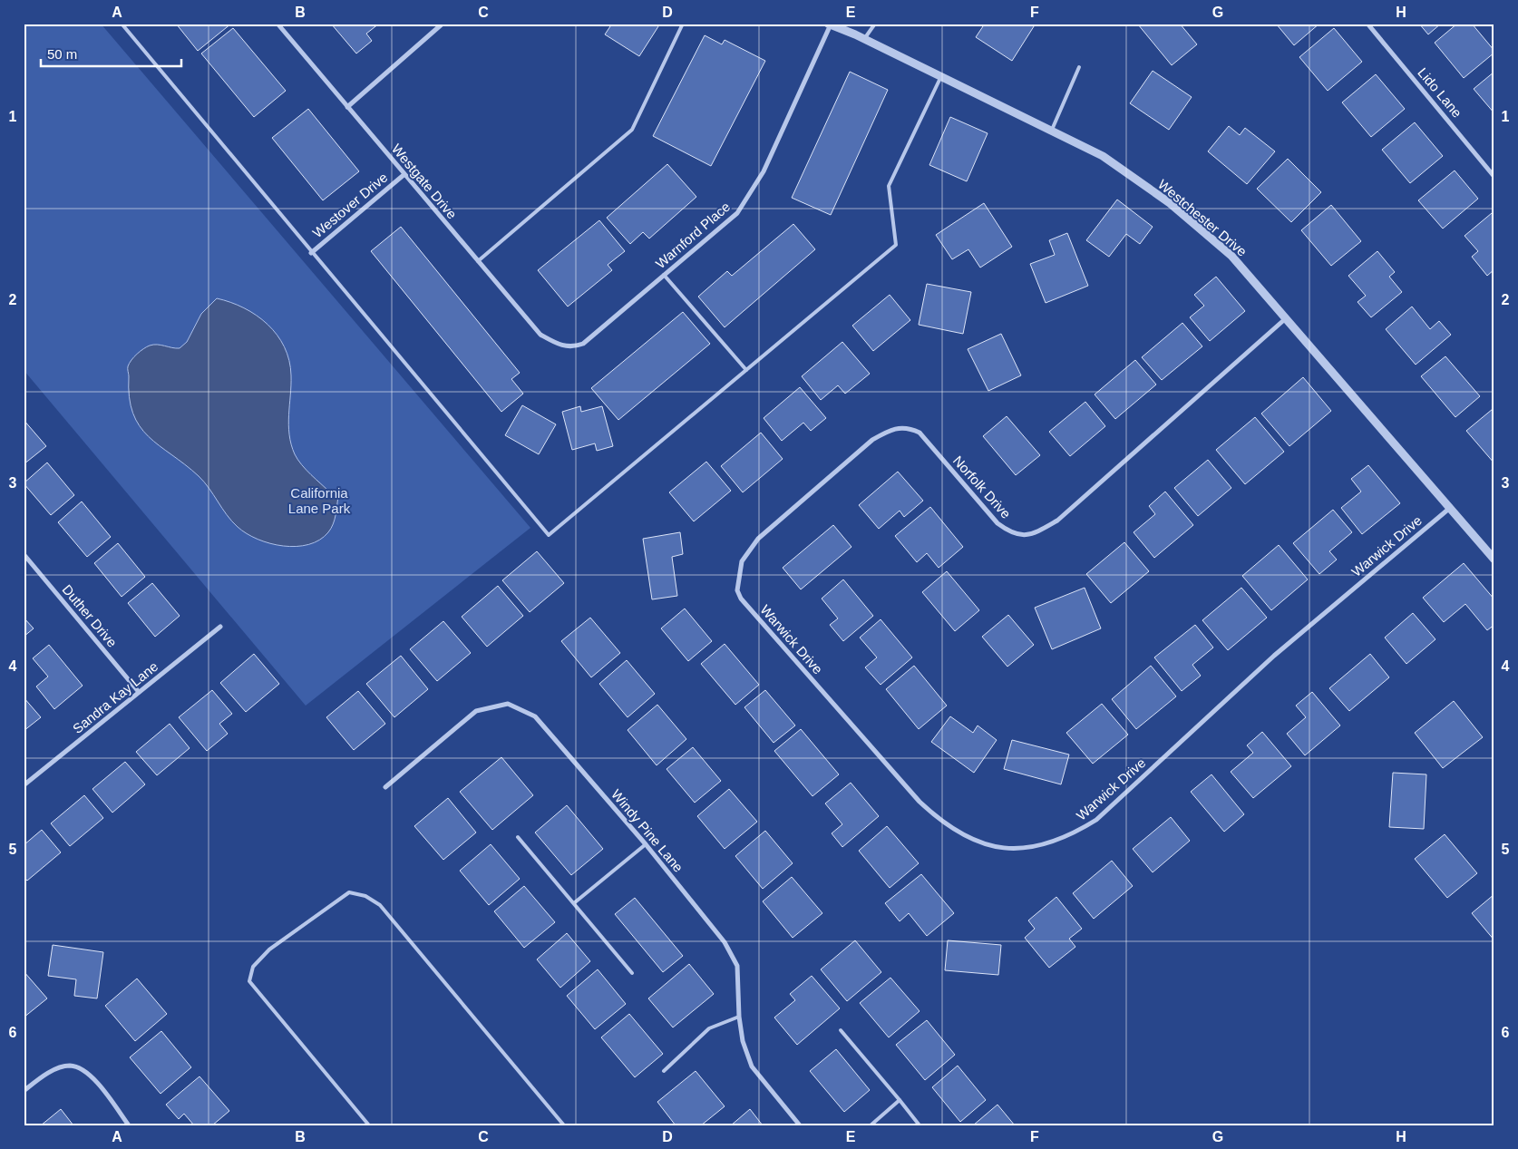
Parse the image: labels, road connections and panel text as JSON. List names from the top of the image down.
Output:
{
  "streets": {
    "street": [
      "Lido Lane",
      "Westgate Drive",
      "Westover Drive",
      "Westchester Drive",
      "Warnford Place",
      "Norfolk Drive",
      "Warwick Drive",
      "Duther Drive",
      "Sandra Kay Lane",
      "Windy Pine Lane"
    ]
  },
  "crossings": [
    ["Westgate Drive", "Westover Drive"],
    ["Westgate Drive", "Warnford Place"],
    ["Westchester Drive", "Warnford Place"],
    ["Westchester Drive", "Norfolk Drive"],
    ["Westchester Drive", "Warwick Drive"],
    ["Norfolk Drive", "Warwick Drive"],
    ["Duther Drive", "Sandra Kay Lane"]
  ],
  "parks": ["California Lane Park"],
  "scale_bar": "50 m",
  "grid": {
    "columns": [
      "A",
      "B",
      "C",
      "D",
      "E",
      "F",
      "G",
      "H"
    ],
    "rows": [
      "1",
      "2",
      "3",
      "4",
      "5",
      "6"
    ]
  }
}
